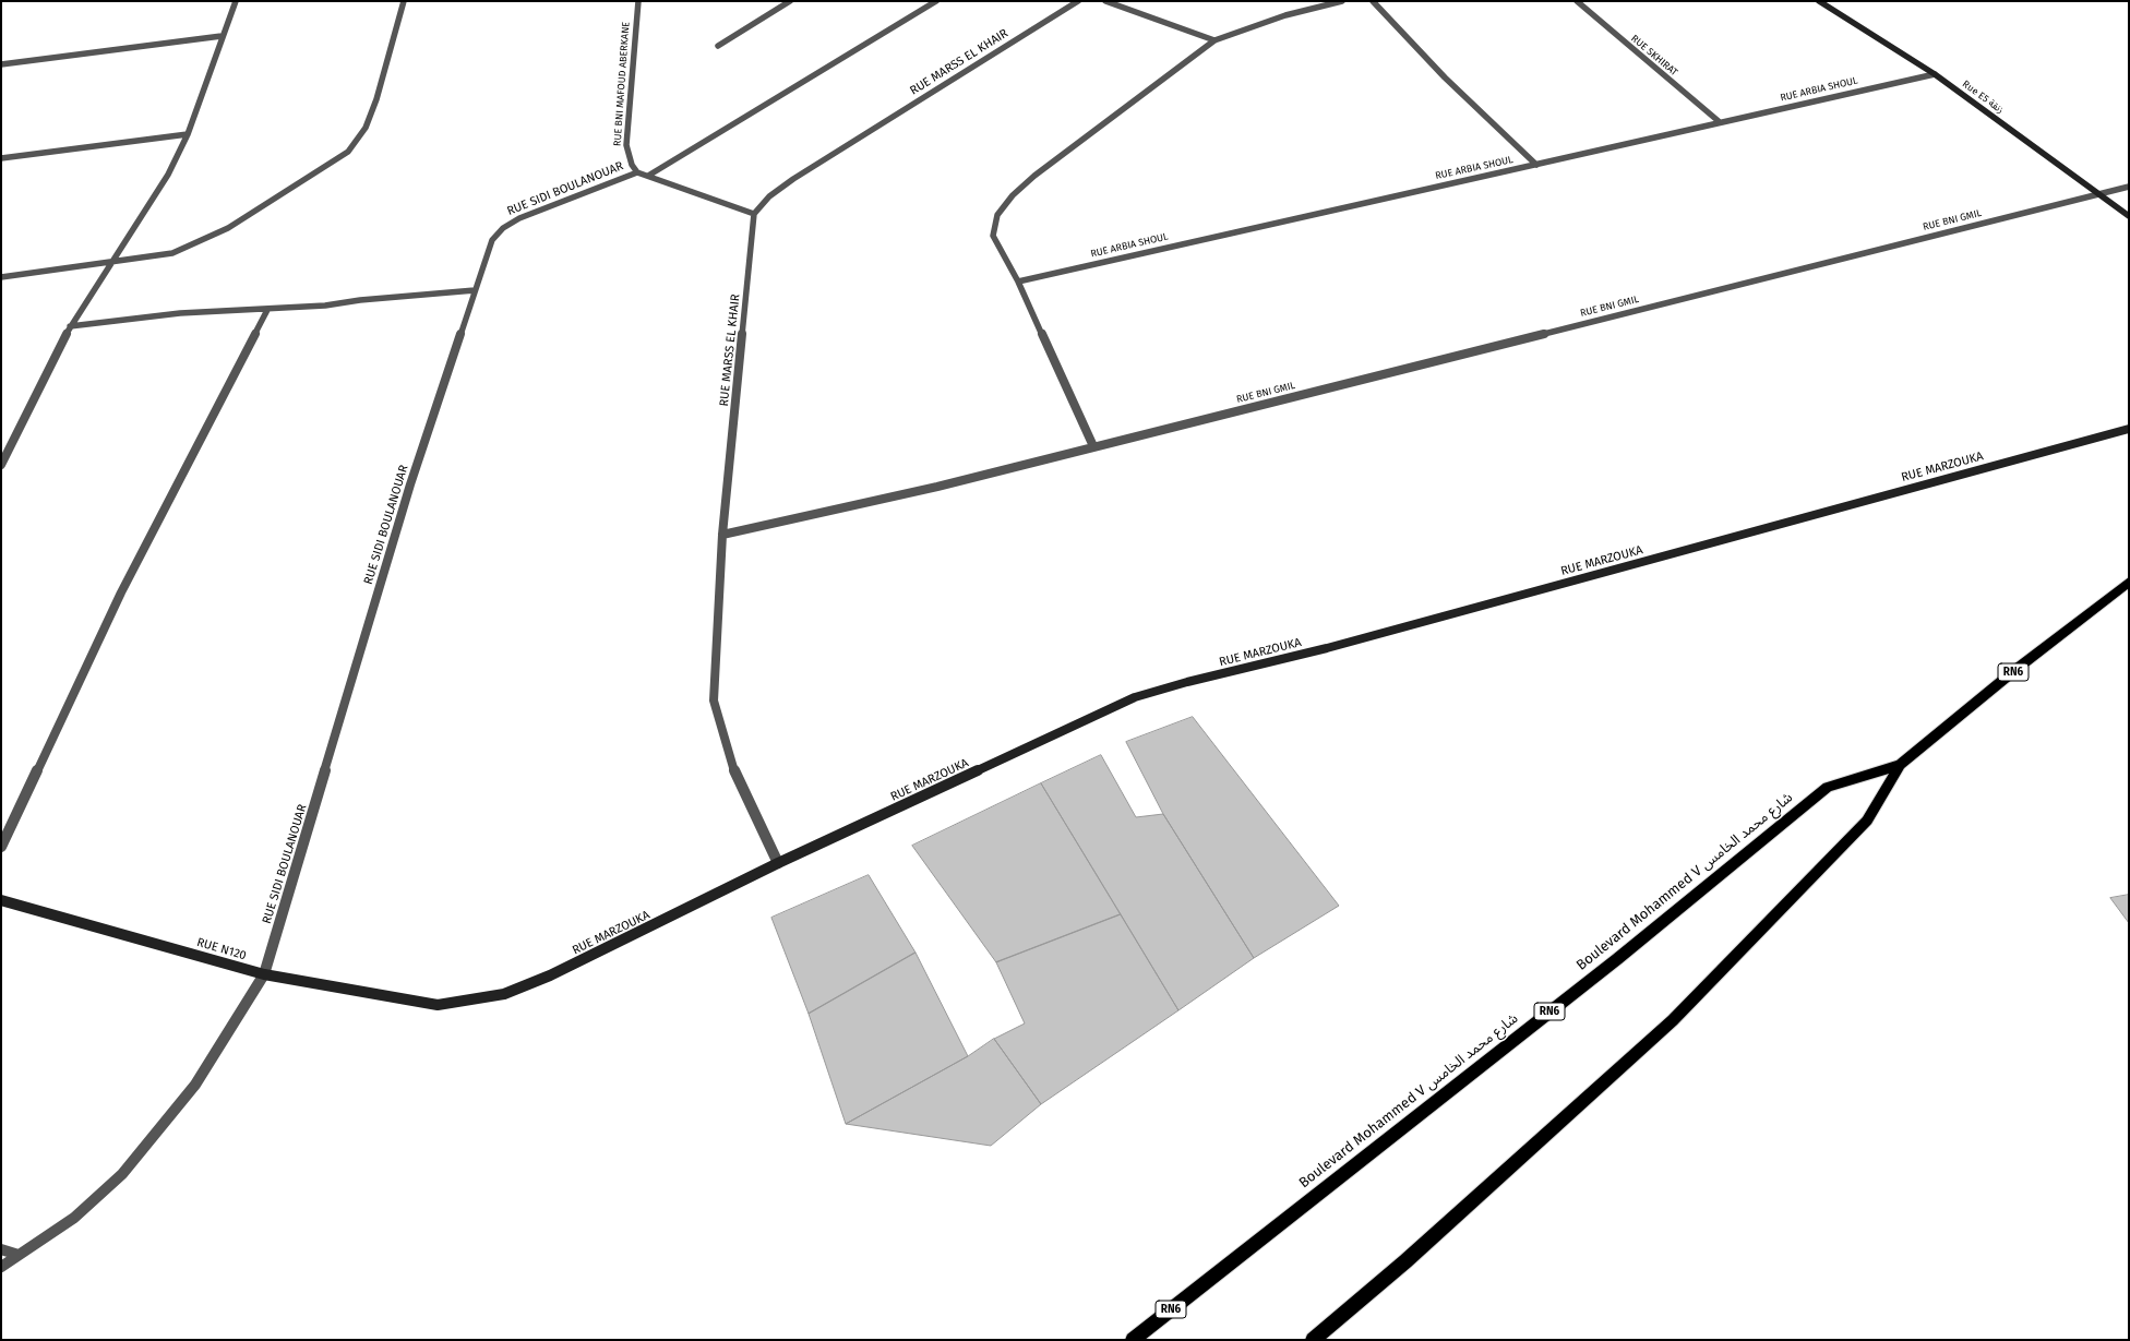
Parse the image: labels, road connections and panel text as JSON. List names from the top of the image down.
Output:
{
  "streets": {
    "main road": ["RN6", "Boulevard Mohammed V شارع محمد الخامس"],
    "street": [
      "RUE SKHIRAT",
      "RUE MARSS EL KHAIR",
      "RUE BNI MAFOUD ABERKANE",
      "RUE ARBIA SHOUL",
      "Rue E5 زنقة",
      "RUE SIDI BOULANOUAR",
      "RUE BNI GMIL",
      "RUE MARZOUKA",
      "RUE N120"
    ]
  },
  "crossings": [
    ["RUE SKHIRAT", "RUE ARBIA SHOUL"],
    ["RUE MARSS EL KHAIR", "RUE BNI GMIL"],
    ["RUE MARSS EL KHAIR", "RUE MARZOUKA"],
    ["RUE BNI MAFOUD ABERKANE", "RUE SIDI BOULANOUAR"],
    ["RUE ARBIA SHOUL", "Rue E5 زنقة"],
    ["Rue E5 زنقة", "RUE BNI GMIL"],
    ["RUE SIDI BOULANOUAR", "RUE N120"],
    ["RUE MARZOUKA", "RUE N120"]
  ]
}
